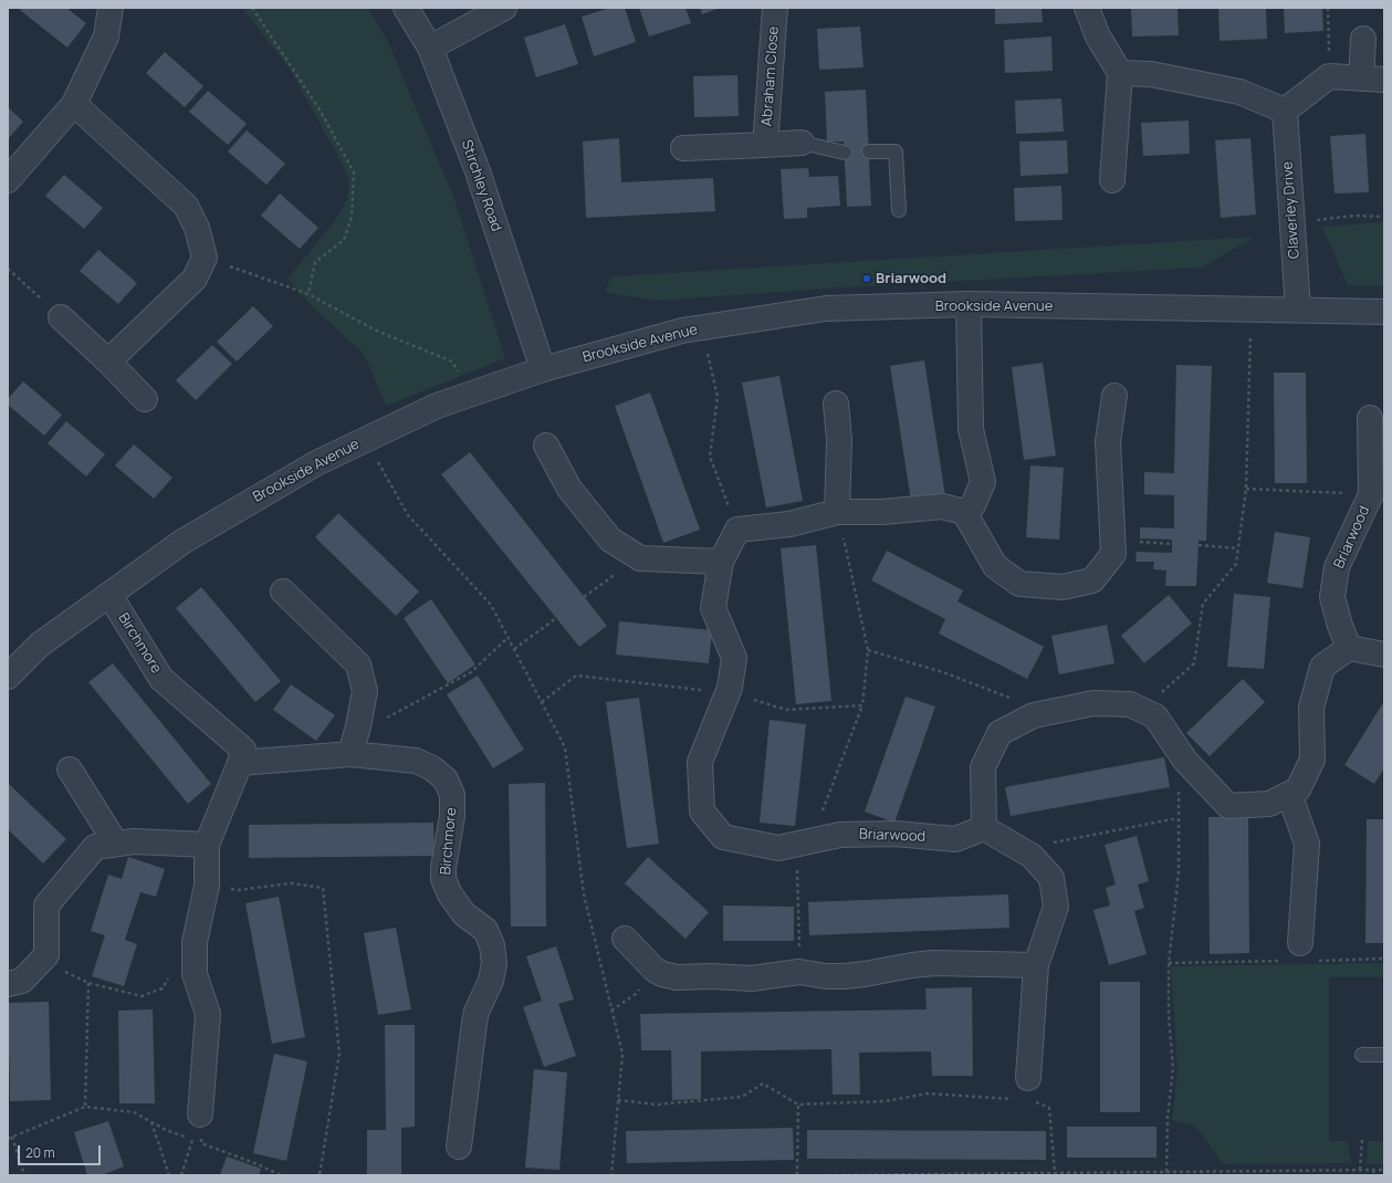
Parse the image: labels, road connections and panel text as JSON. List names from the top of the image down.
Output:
{
  "streets": {
    "street": [
      "Abraham Close",
      "Stirchley Road",
      "Claverley Drive",
      "Brookside Avenue",
      "Briarwood",
      "Birchmore"
    ]
  },
  "crossings": [
    ["Stirchley Road", "Brookside Avenue"],
    ["Claverley Drive", "Brookside Avenue"],
    ["Brookside Avenue", "Birchmore"]
  ],
  "places": ["Briarwood"],
  "scale_bar": "20 m"
}
